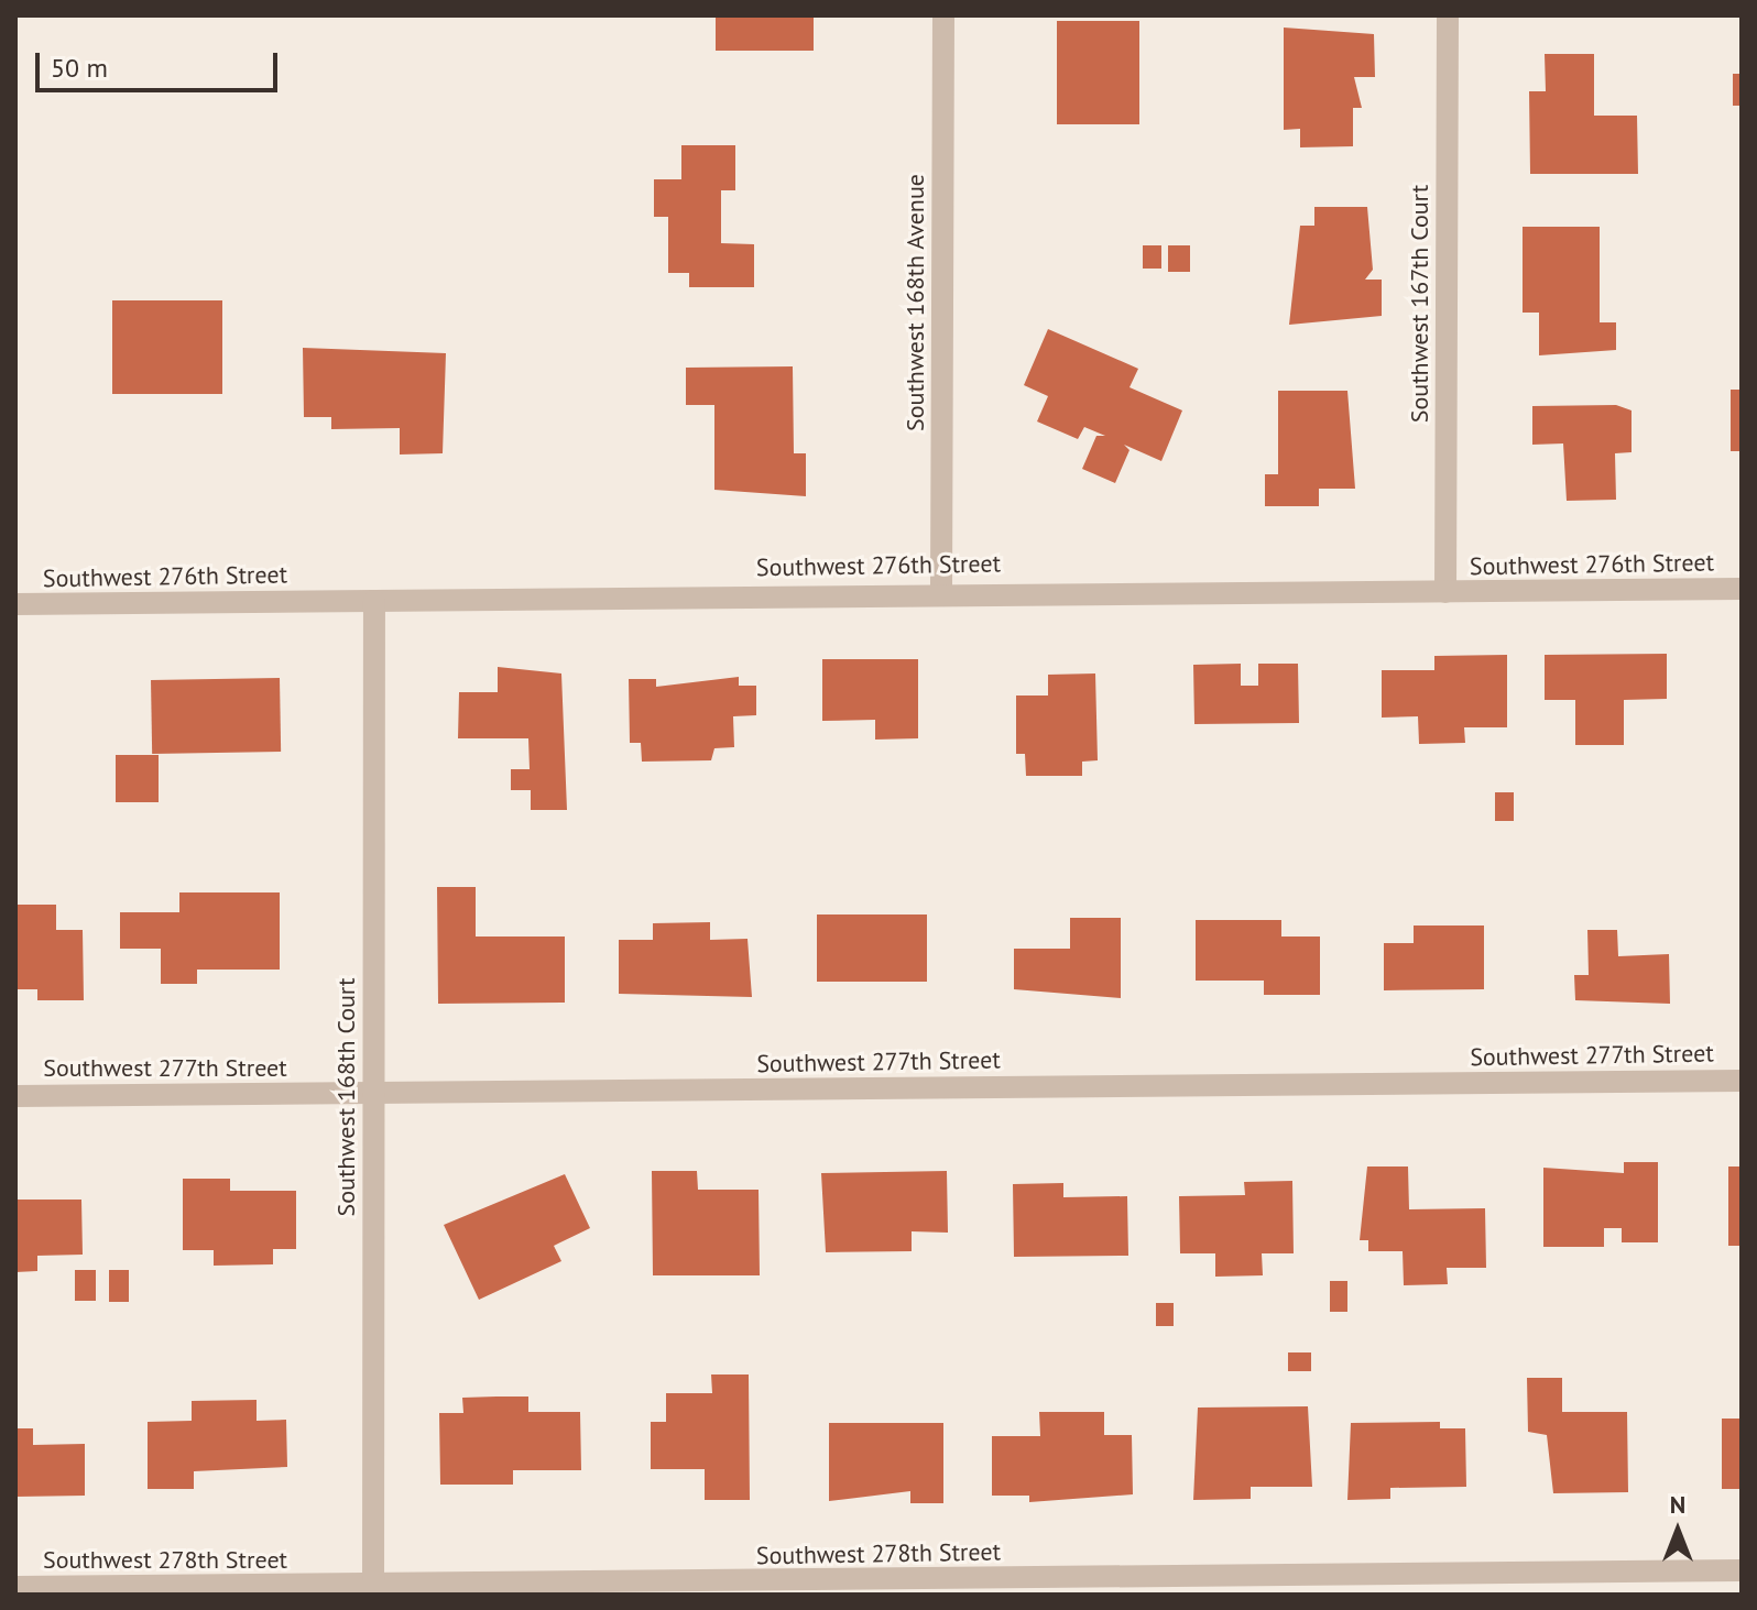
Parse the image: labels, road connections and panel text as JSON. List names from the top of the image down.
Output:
{
  "streets": {
    "street": [
      "Southwest 168th Avenue",
      "Southwest 167th Court",
      "Southwest 276th Street",
      "Southwest 277th Street",
      "Southwest 168th Court",
      "Southwest 278th Street"
    ]
  },
  "crossings": [
    ["Southwest 168th Avenue", "Southwest 276th Street"],
    ["Southwest 167th Court", "Southwest 276th Street"],
    ["Southwest 276th Street", "Southwest 168th Court"],
    ["Southwest 277th Street", "Southwest 168th Court"],
    ["Southwest 168th Court", "Southwest 278th Street"]
  ],
  "scale_bar": "50 m",
  "north": "top"
}
